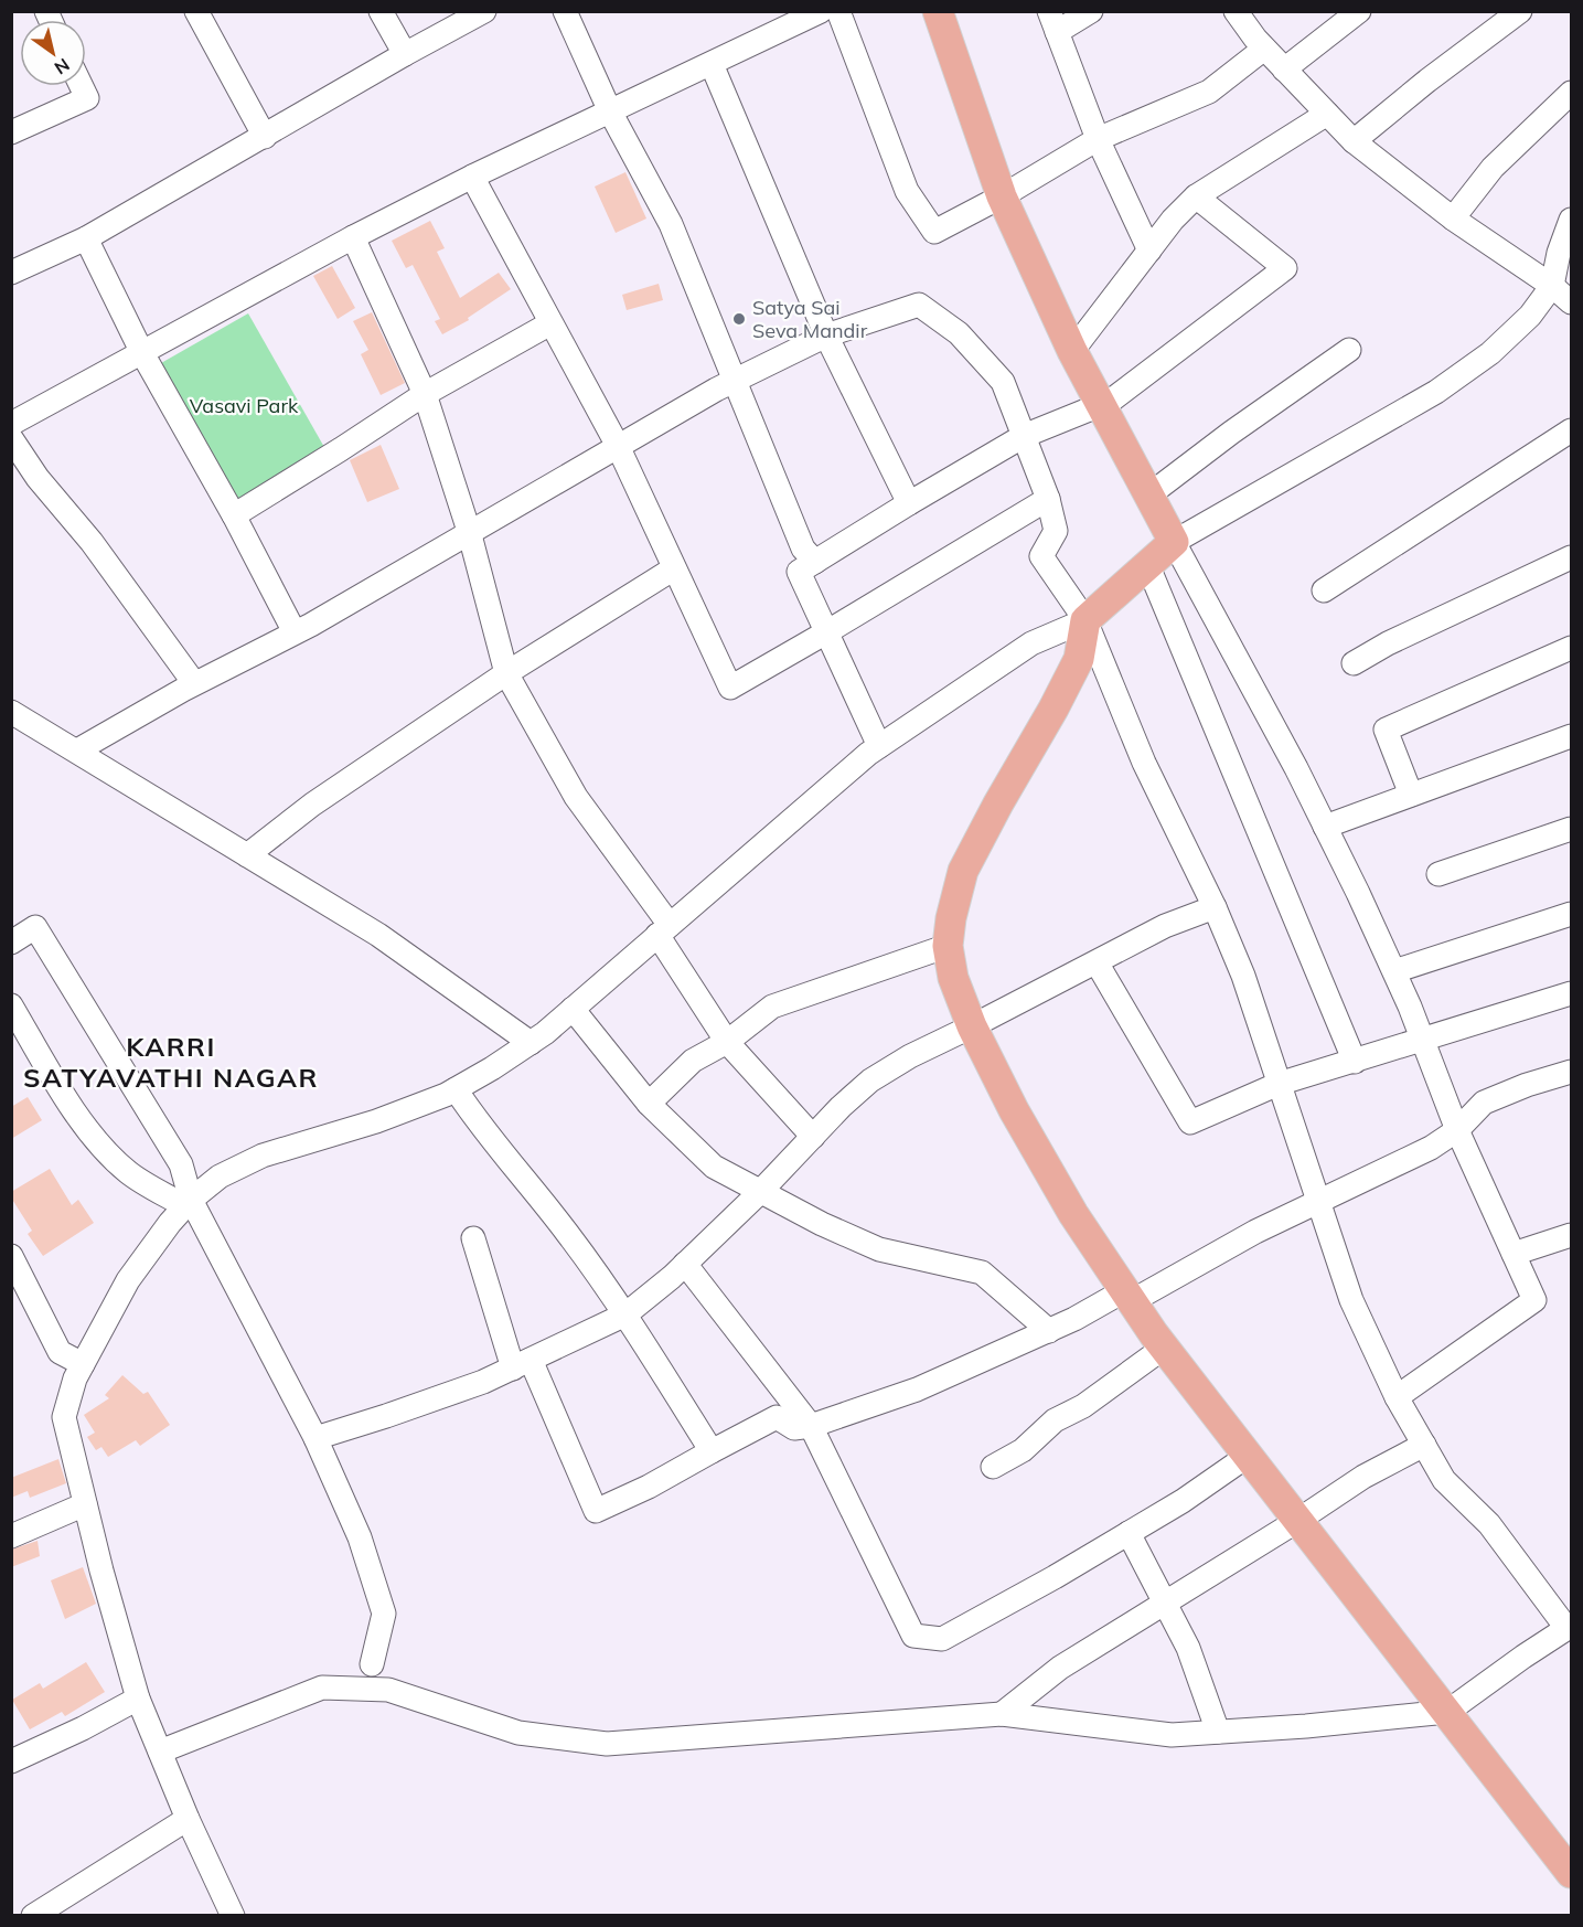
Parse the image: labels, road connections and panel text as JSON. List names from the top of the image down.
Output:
{
  "districts": ["KARRI SATYAVATHI NAGAR"],
  "parks": ["Vasavi Park"],
  "places": ["Satya Sai Seva Mandir"],
  "north": "bottom right"
}
